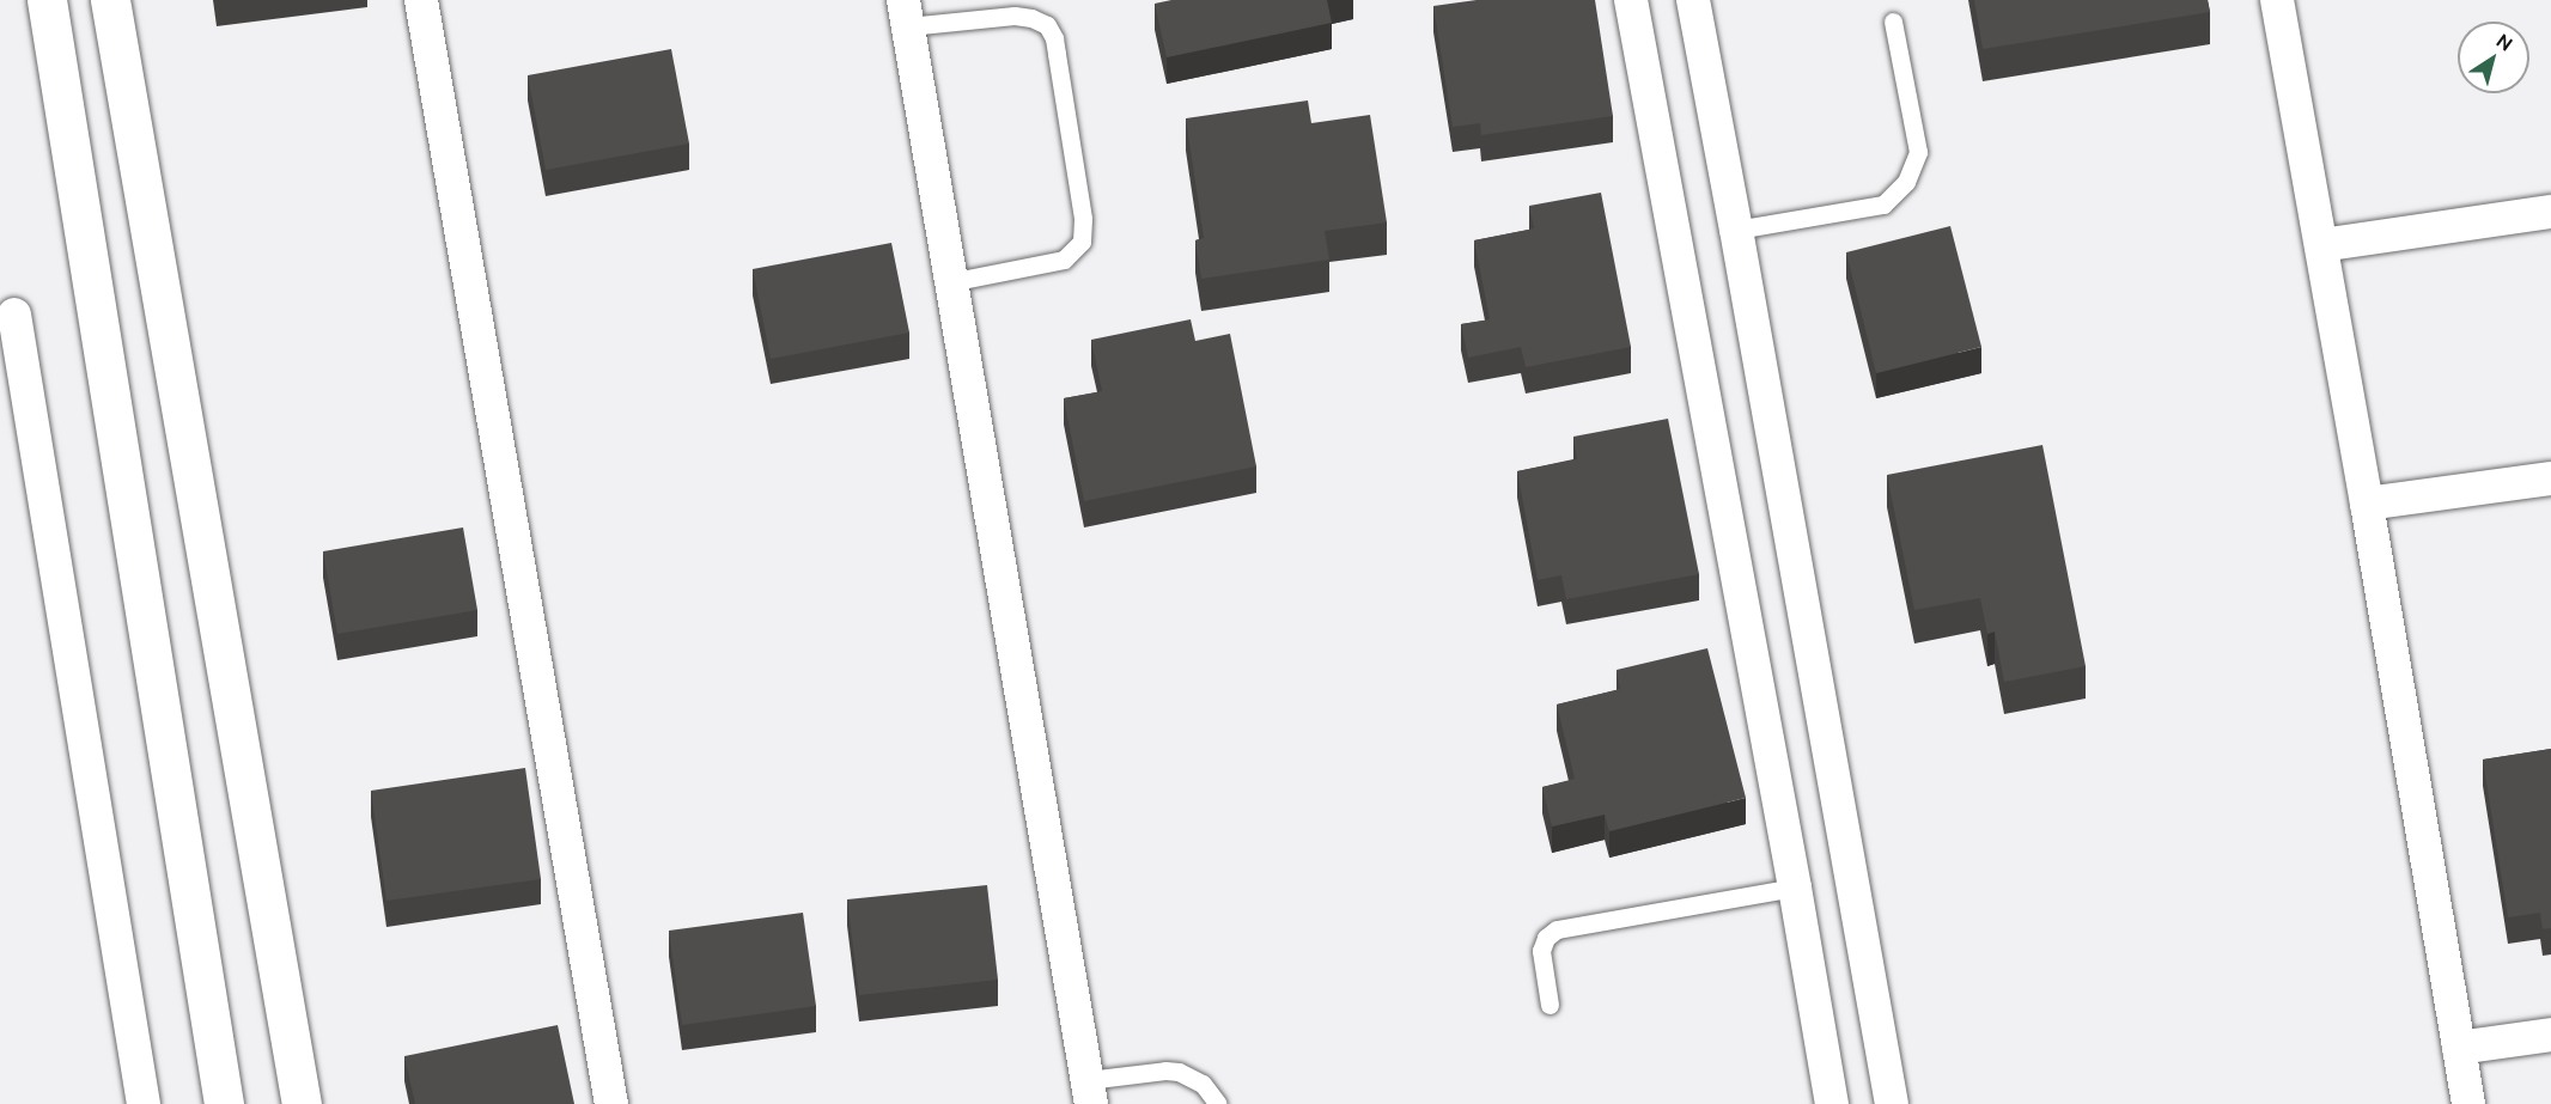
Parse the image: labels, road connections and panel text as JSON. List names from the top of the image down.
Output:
{
  "north": "top right"
}
